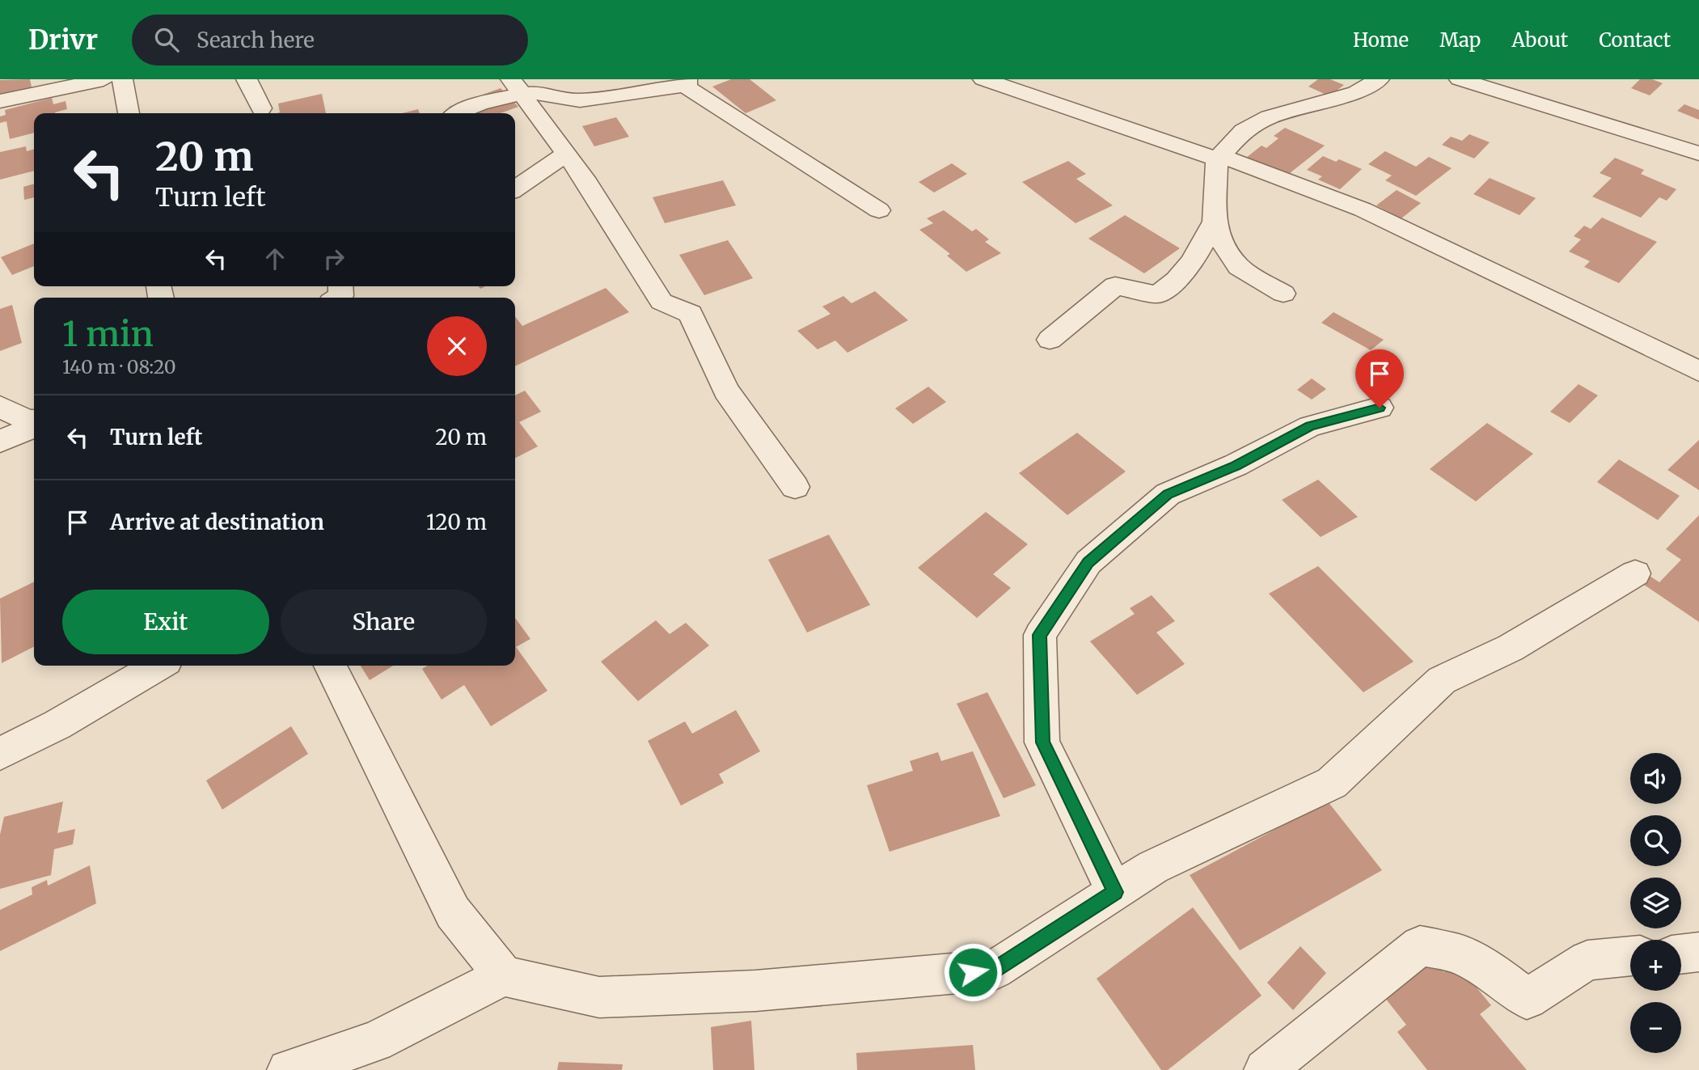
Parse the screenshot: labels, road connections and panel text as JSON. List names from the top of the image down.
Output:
{
  "page": {
    "header": "Drivr",
    "search": "Search here",
    "nav": [
      "Home",
      "Map",
      "About",
      "Contact"
    ],
    "turn": ["20 m", "Turn left"],
    "heading": ["1 min", "140 m · 08:20"],
    "list": [
      {
        "name": "Turn left",
        "value": "20 m"
      },
      {
        "name": "Arrive at destination",
        "value": "120 m"
      }
    ],
    "buttons": ["Exit", "Share"],
    "map_buttons": ["+", "−"]
  }
}
